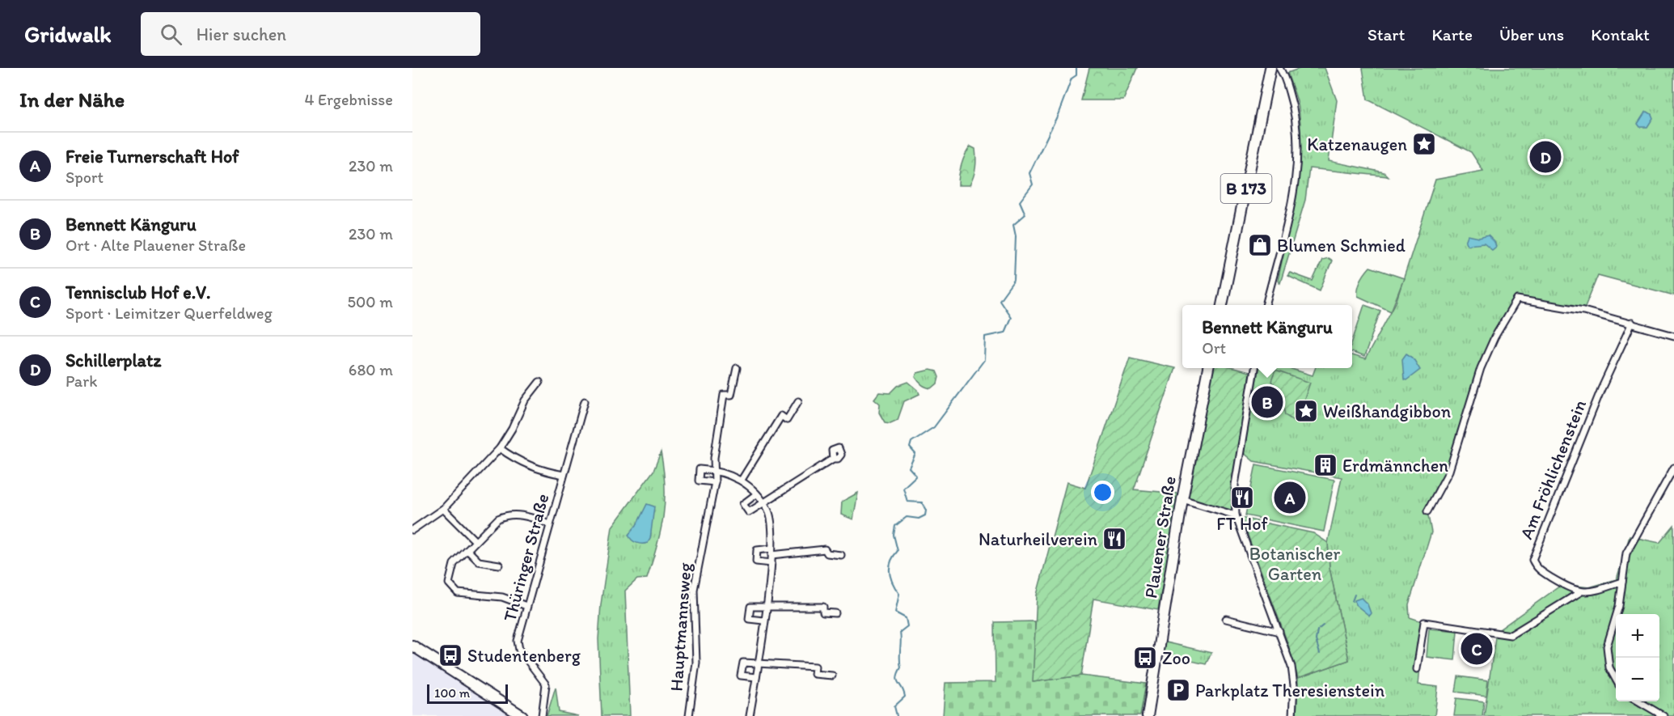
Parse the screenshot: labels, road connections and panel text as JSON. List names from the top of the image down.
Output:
{
  "streets": {
    "main road": ["B 173", "Plauener Straße"],
    "street": ["Am Fröhlichenstein", "Thüringer Straße", "Hauptmannsweg"]
  },
  "parks": ["Botanischer Garten"],
  "places": {
    "place": ["Katzenaugen", "Weißhandgibbon"],
    "shop": ["Blumen Schmied"],
    "building": ["Erdmännchen"],
    "restaurant": ["FT Hof", "Naturheilverein"],
    "bus stop": ["Studentenberg", "Zoo"],
    "parking": ["Parkplatz Theresienstein"]
  },
  "scale_bar": "100 m",
  "page": {
    "header": "Gridwalk",
    "search": "Hier suchen",
    "nav": [
      "Start",
      "Karte",
      "Über uns",
      "Kontakt"
    ],
    "heading": ["In der Nähe", "4 Ergebnisse"],
    "list": [
      {
        "mark": "A",
        "name": "Freie Turnerschaft Hof",
        "note": "Sport",
        "value": "230 m"
      },
      {
        "mark": "B",
        "name": "Bennett Känguru",
        "note": "Ort · Alte Plauener Straße",
        "value": "230 m"
      },
      {
        "mark": "C",
        "name": "Tennisclub Hof e.V.",
        "note": "Sport · Leimitzer Querfeldweg",
        "value": "500 m"
      },
      {
        "mark": "D",
        "name": "Schillerplatz",
        "note": "Park",
        "value": "680 m"
      }
    ],
    "pins": [
      "D",
      "B",
      "A",
      "C"
    ],
    "popup": ["Bennett Känguru", "Ort"],
    "map_buttons": ["+", "−"],
    "scale": "100 m"
  }
}
